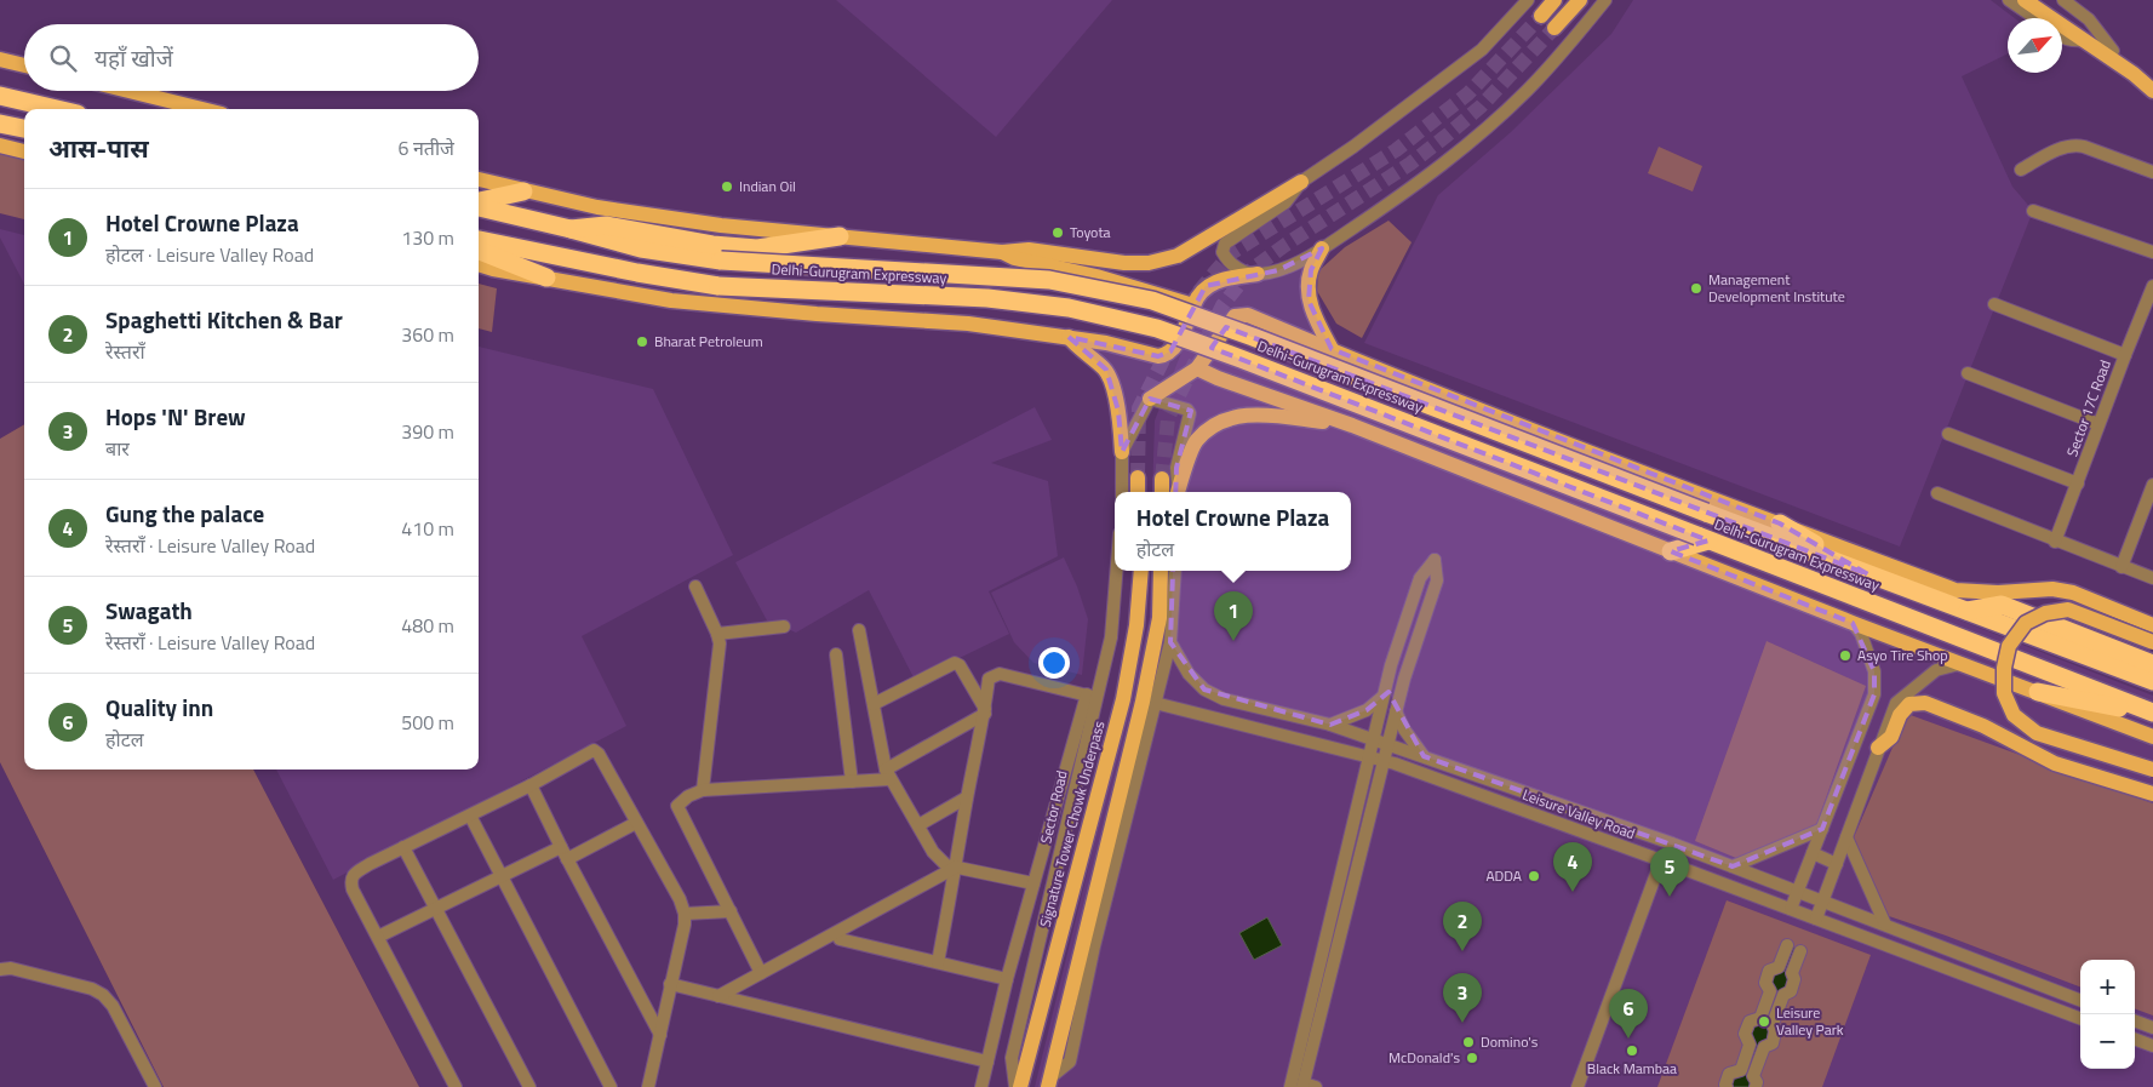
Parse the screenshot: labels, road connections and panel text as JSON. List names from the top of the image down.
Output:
{
  "streets": {
    "highway": ["Delhi-Gurugram Expressway"],
    "main road": ["Signature Tower Chowk Underpass"],
    "street": ["Sector 17C Road", "Sector Road", "Leisure Valley Road"]
  },
  "crossings": [
    ["Sector Road", "Signature Tower Chowk Underpass"]
  ],
  "places": [
    "Indian Oil",
    "Toyota",
    "Management Development Institute",
    "Bharat Petroleum",
    "Asyo Tire Shop",
    "ADDA",
    "Leisure Valley Park",
    "Domino's",
    "Black Mambaa",
    "McDonald's"
  ],
  "north": "top right",
  "page": {
    "search": "यहाँ खोजें",
    "heading": ["आस-पास", "6 नतीजे"],
    "list": [
      {
        "mark": "1",
        "name": "Hotel Crowne Plaza",
        "note": "होटल · Leisure Valley Road",
        "value": "130 m"
      },
      {
        "mark": "2",
        "name": "Spaghetti Kitchen & Bar",
        "note": "रेस्तराँ",
        "value": "360 m"
      },
      {
        "mark": "3",
        "name": "Hops 'N' Brew",
        "note": "बार",
        "value": "390 m"
      },
      {
        "mark": "4",
        "name": "Gung the palace",
        "note": "रेस्तराँ · Leisure Valley Road",
        "value": "410 m"
      },
      {
        "mark": "5",
        "name": "Swagath",
        "note": "रेस्तराँ · Leisure Valley Road",
        "value": "480 m"
      },
      {
        "mark": "6",
        "name": "Quality inn",
        "note": "होटल",
        "value": "500 m"
      }
    ],
    "popup": ["Hotel Crowne Plaza", "होटल"],
    "pins": [
      "1",
      "4",
      "5",
      "2",
      "3",
      "6"
    ],
    "map_buttons": ["+", "−"]
  }
}
